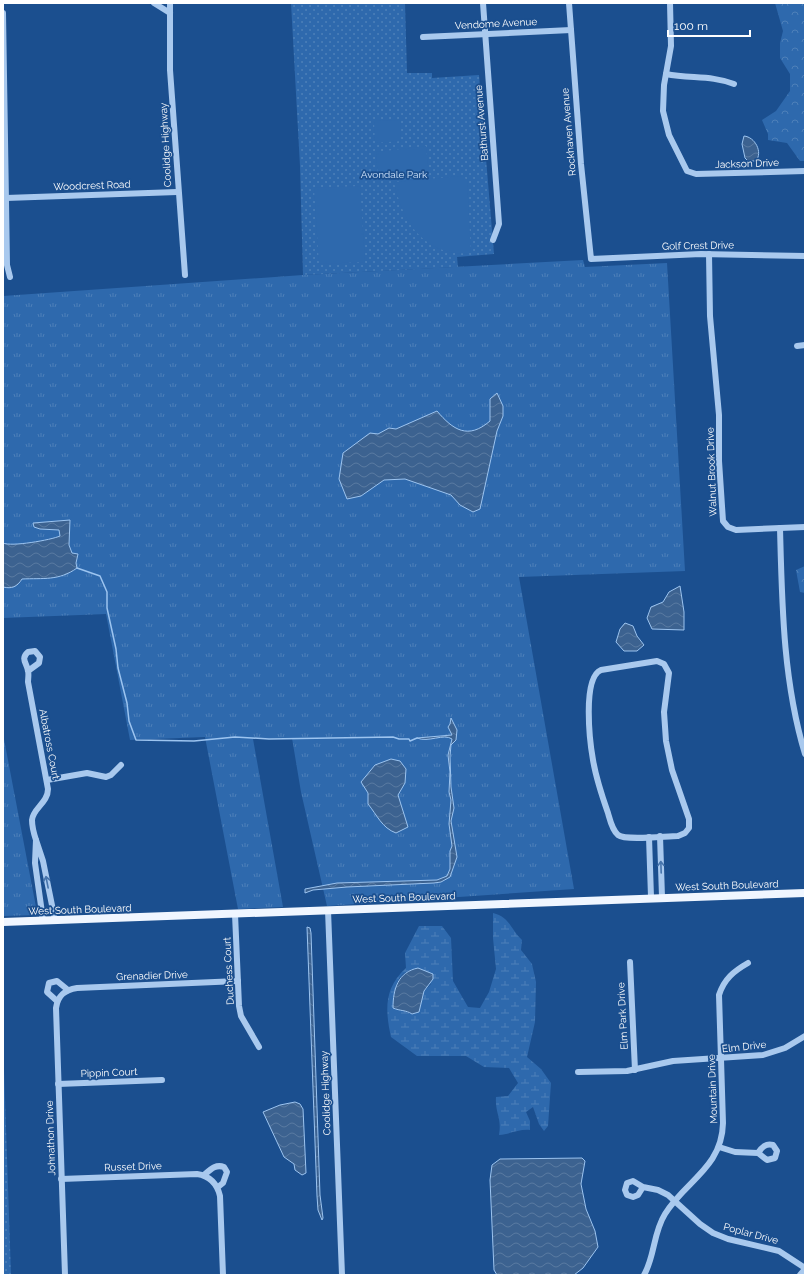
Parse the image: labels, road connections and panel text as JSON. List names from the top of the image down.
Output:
{
  "streets": {
    "main road": ["West South Boulevard"],
    "street": [
      "Vendome Avenue",
      "Bathurst Avenue",
      "Rockhaven Avenue",
      "Coolidge Highway",
      "Jackson Drive",
      "Woodcrest Road",
      "Golf Crest Drive",
      "Walnut Brook Drive",
      "Albatross Court",
      "Duchess Court",
      "Grenadier Drive",
      "Elm Park Drive",
      "Elm Drive",
      "Pippin Court",
      "Mountain Drive",
      "Johnathon Drive",
      "Russet Drive",
      "Poplar Drive"
    ]
  },
  "crossings": [
    ["Vendome Avenue", "Bathurst Avenue"],
    ["Vendome Avenue", "Rockhaven Avenue"],
    ["Rockhaven Avenue", "Golf Crest Drive"],
    ["Coolidge Highway", "Woodcrest Road"],
    ["Coolidge Highway", "West South Boulevard"],
    ["Golf Crest Drive", "Walnut Brook Drive"],
    ["Albatross Court", "West South Boulevard"],
    ["West South Boulevard", "Duchess Court"],
    ["Duchess Court", "Grenadier Drive"],
    ["Grenadier Drive", "Johnathon Drive"],
    ["Elm Park Drive", "Elm Drive"],
    ["Elm Drive", "Mountain Drive"],
    ["Pippin Court", "Johnathon Drive"],
    ["Mountain Drive", "Poplar Drive"],
    ["Johnathon Drive", "Russet Drive"]
  ],
  "parks": ["Avondale Park"],
  "scale_bar": "100 m"
}
